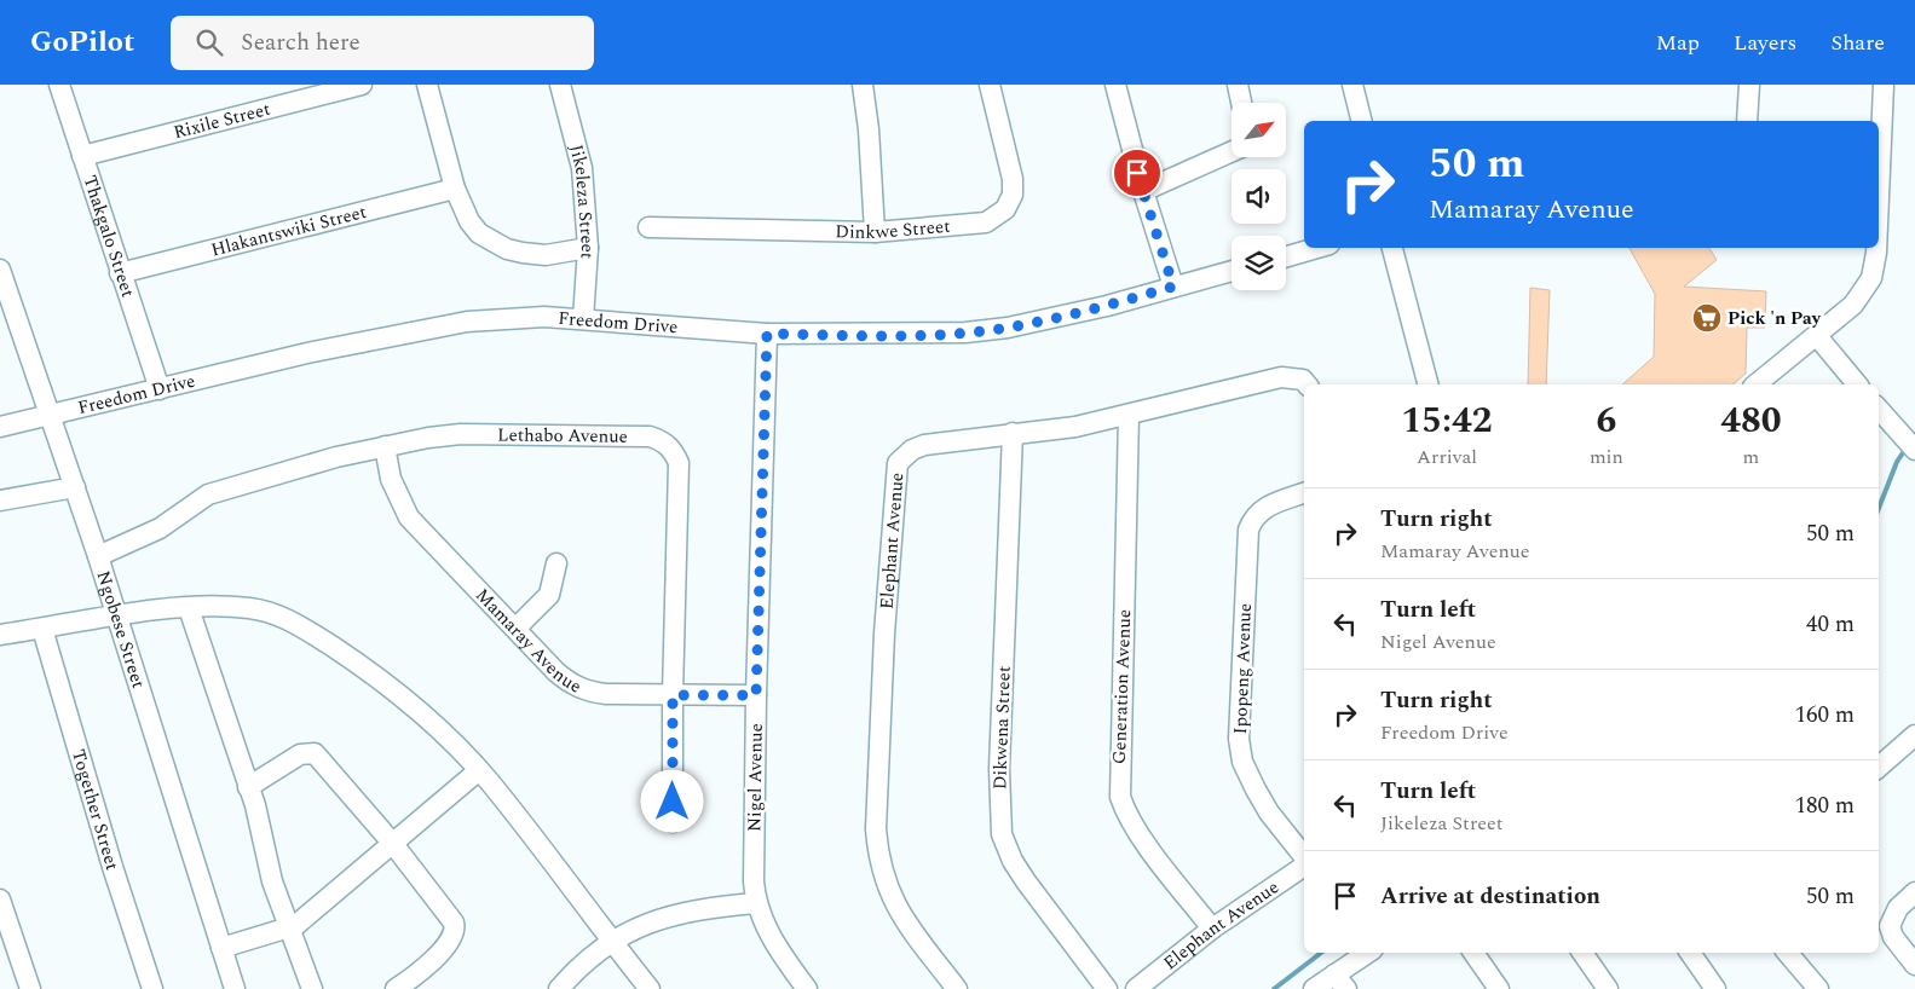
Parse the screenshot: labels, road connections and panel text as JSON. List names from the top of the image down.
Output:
{
  "streets": {
    "street": [
      "Rixile Street",
      "Jikeleza Street",
      "Dinkwe Street",
      "Hlakantswiki Street",
      "Thakgalo Street",
      "Freedom Drive",
      "Lethabo Avenue",
      "Elephant Avenue",
      "Ngobese Street",
      "Mamaray Avenue",
      "Ipopeng Avenue",
      "Generation Avenue",
      "Dikwena Street",
      "Nigel Avenue",
      "Together Street"
    ]
  },
  "crossings": [
    ["Rixile Street", "Thakgalo Street"],
    ["Jikeleza Street", "Freedom Drive"],
    ["Hlakantswiki Street", "Thakgalo Street"],
    ["Thakgalo Street", "Freedom Drive"],
    ["Freedom Drive", "Ngobese Street"],
    ["Freedom Drive", "Nigel Avenue"],
    ["Lethabo Avenue", "Ngobese Street"],
    ["Lethabo Avenue", "Mamaray Avenue"],
    ["Elephant Avenue", "Generation Avenue"],
    ["Elephant Avenue", "Dikwena Street"],
    ["Mamaray Avenue", "Nigel Avenue"]
  ],
  "places": {
    "supermarket": ["Pick 'n Pay"]
  },
  "north": "top right",
  "page": {
    "header": "GoPilot",
    "search": "Search here",
    "nav": ["Map", "Layers", "Share"],
    "turn": ["50 m", "Mamaray Avenue"],
    "eta": [
      "15:42",
      "Arrival",
      "6",
      "min",
      "480",
      "m"
    ],
    "list": [
      {
        "name": "Turn right",
        "note": "Mamaray Avenue",
        "value": "50 m"
      },
      {
        "name": "Turn left",
        "note": "Nigel Avenue",
        "value": "40 m"
      },
      {
        "name": "Turn right",
        "note": "Freedom Drive",
        "value": "160 m"
      },
      {
        "name": "Turn left",
        "note": "Jikeleza Street",
        "value": "180 m"
      },
      {
        "name": "Arrive at destination",
        "value": "50 m"
      }
    ]
  }
}
